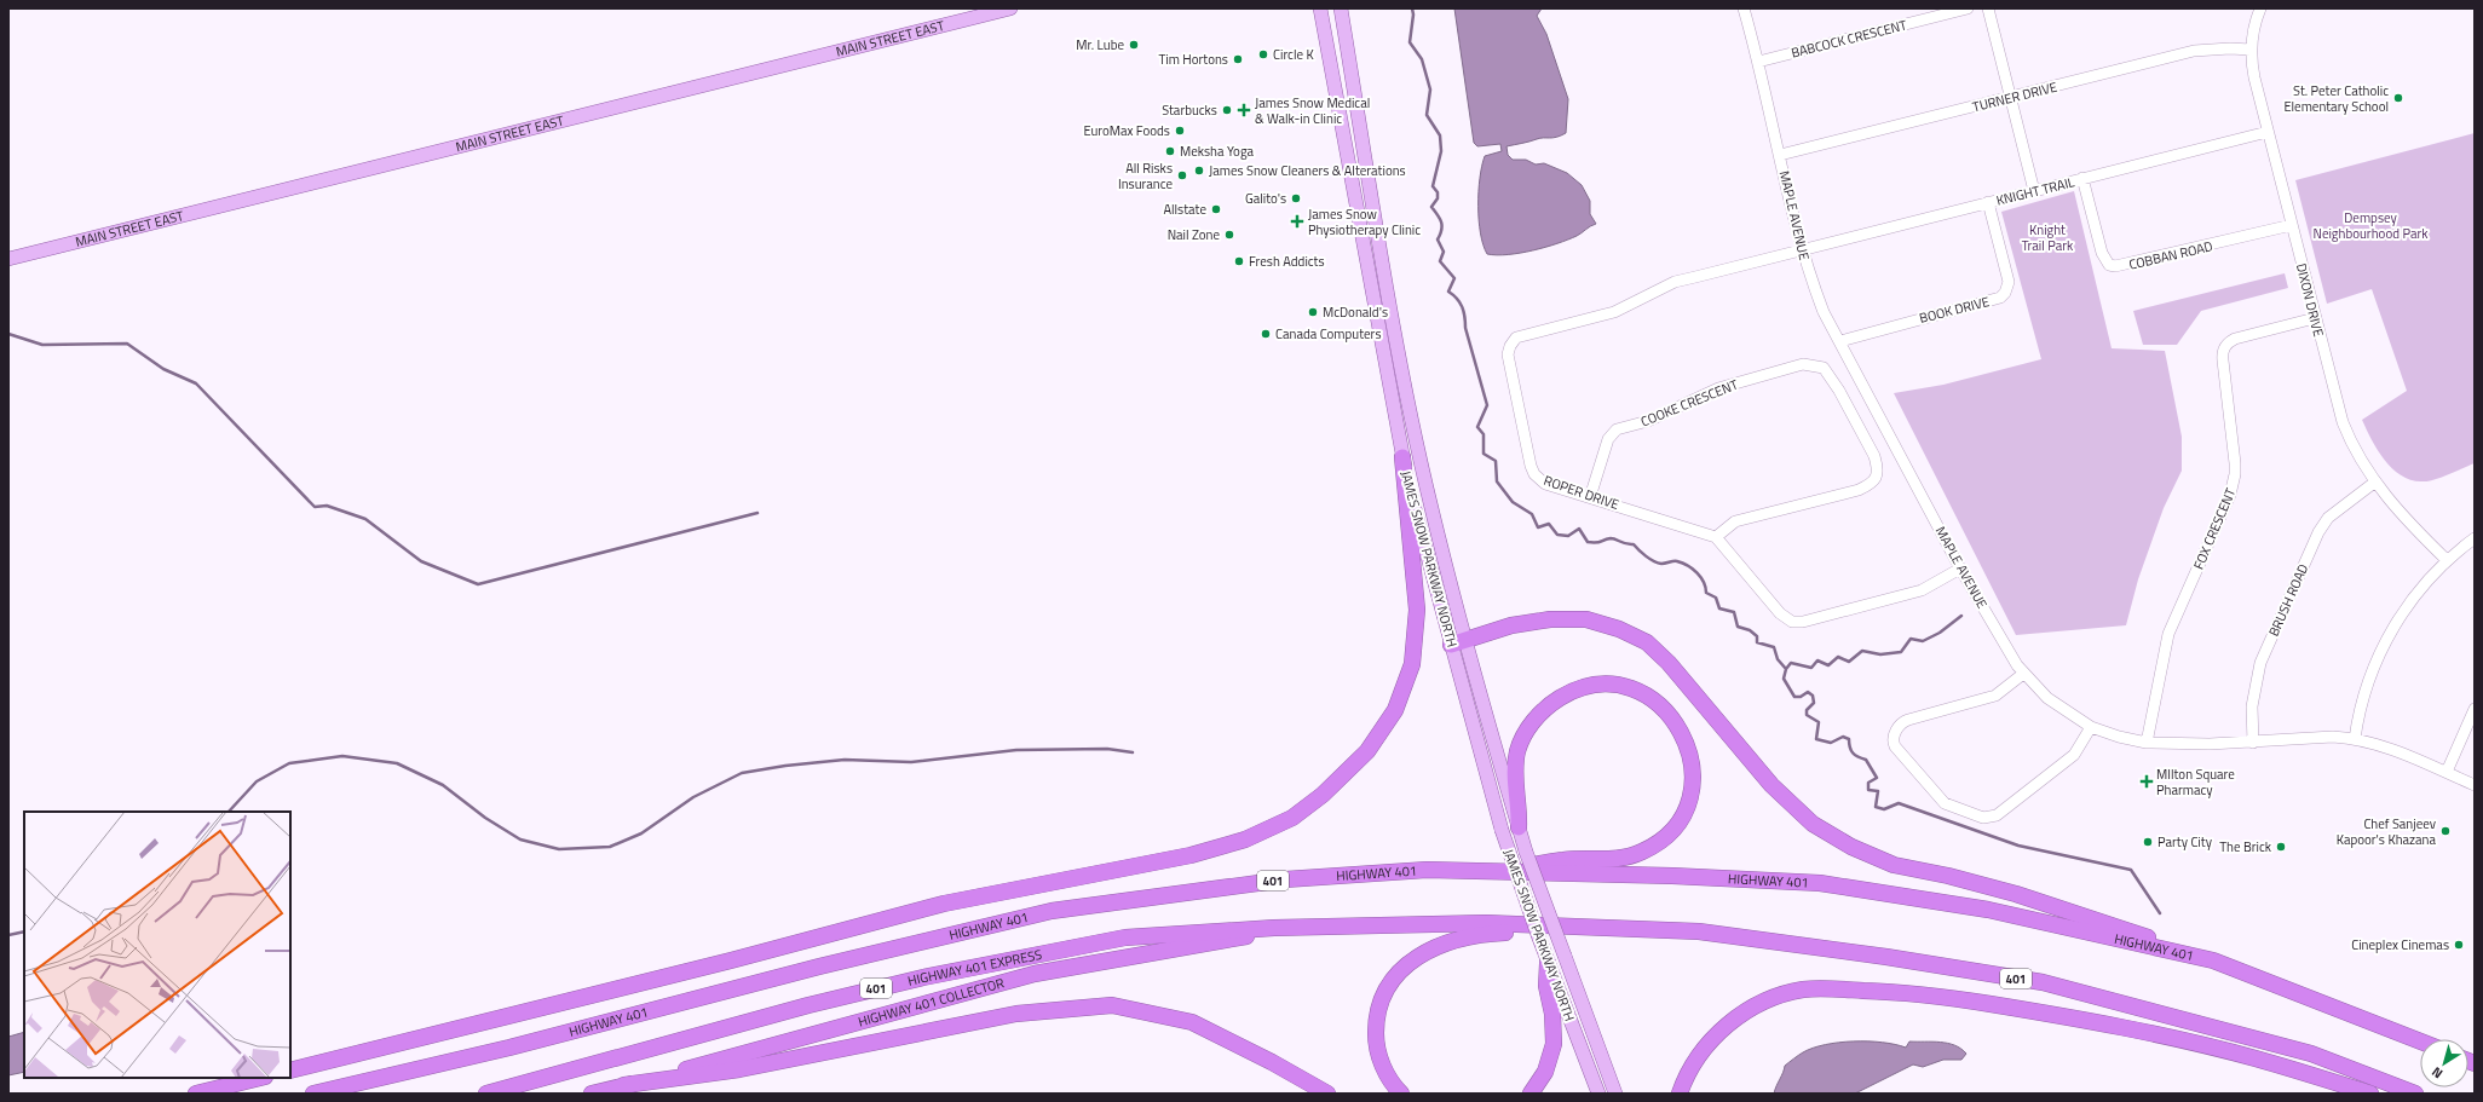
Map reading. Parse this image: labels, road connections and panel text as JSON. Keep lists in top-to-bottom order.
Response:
{
  "streets": {
    "highway": [
      "HIGHWAY 401",
      "401",
      "HIGHWAY 401 EXPRESS",
      "HIGHWAY 401 COLLECTOR"
    ],
    "main road": ["MAIN STREET EAST", "JAMES SNOW PARKWAY NORTH"],
    "street": [
      "BABCOCK CRESCENT",
      "TURNER DRIVE",
      "KNIGHT TRAIL",
      "MAPLE AVENUE",
      "COBBAN ROAD",
      "DIXON DRIVE",
      "BOOK DRIVE",
      "COOKE CRESCENT",
      "ROPER DRIVE",
      "FOX CRESCENT",
      "BRUSH ROAD"
    ]
  },
  "crossings": [
    ["BABCOCK CRESCENT", "MAPLE AVENUE"],
    ["TURNER DRIVE", "MAPLE AVENUE"],
    ["TURNER DRIVE", "DIXON DRIVE"],
    ["KNIGHT TRAIL", "MAPLE AVENUE"],
    ["KNIGHT TRAIL", "COBBAN ROAD"],
    ["KNIGHT TRAIL", "DIXON DRIVE"],
    ["KNIGHT TRAIL", "BOOK DRIVE"],
    ["KNIGHT TRAIL", "ROPER DRIVE"],
    ["MAPLE AVENUE", "BOOK DRIVE"],
    ["MAPLE AVENUE", "ROPER DRIVE"],
    ["MAPLE AVENUE", "FOX CRESCENT"],
    ["MAPLE AVENUE", "BRUSH ROAD"],
    ["COBBAN ROAD", "DIXON DRIVE"],
    ["DIXON DRIVE", "FOX CRESCENT"],
    ["DIXON DRIVE", "BRUSH ROAD"],
    ["COOKE CRESCENT", "ROPER DRIVE"],
    ["401", "HIGHWAY 401 EXPRESS"],
    ["401", "HIGHWAY 401 COLLECTOR"],
    ["HIGHWAY 401 EXPRESS", "HIGHWAY 401 COLLECTOR"]
  ],
  "parks": ["Dempsey Neighbourhood Park", "Knight Trail Park"],
  "places": {
    "other": [
      "Mr. Lube",
      "Circle K",
      "Tim Hortons",
      "St. Peter Catholic Elementary School",
      "Starbucks",
      "EuroMax Foods",
      "Meksha Yoga",
      "James Snow Cleaners & Alterations",
      "All Risks Insurance",
      "Galito's",
      "Allstate",
      "Nail Zone",
      "Fresh Addicts",
      "McDonald's",
      "Canada Computers",
      "Chef Sanjeev Kapoor's Khazana",
      "Party City",
      "The Brick",
      "Cineplex Cinemas"
    ],
    "health": ["James Snow Medical & Walk-in Clinic", "James Snow Physiotherapy Clinic", "MIlton Square Pharmacy"]
  },
  "north": "bottom left"
}
